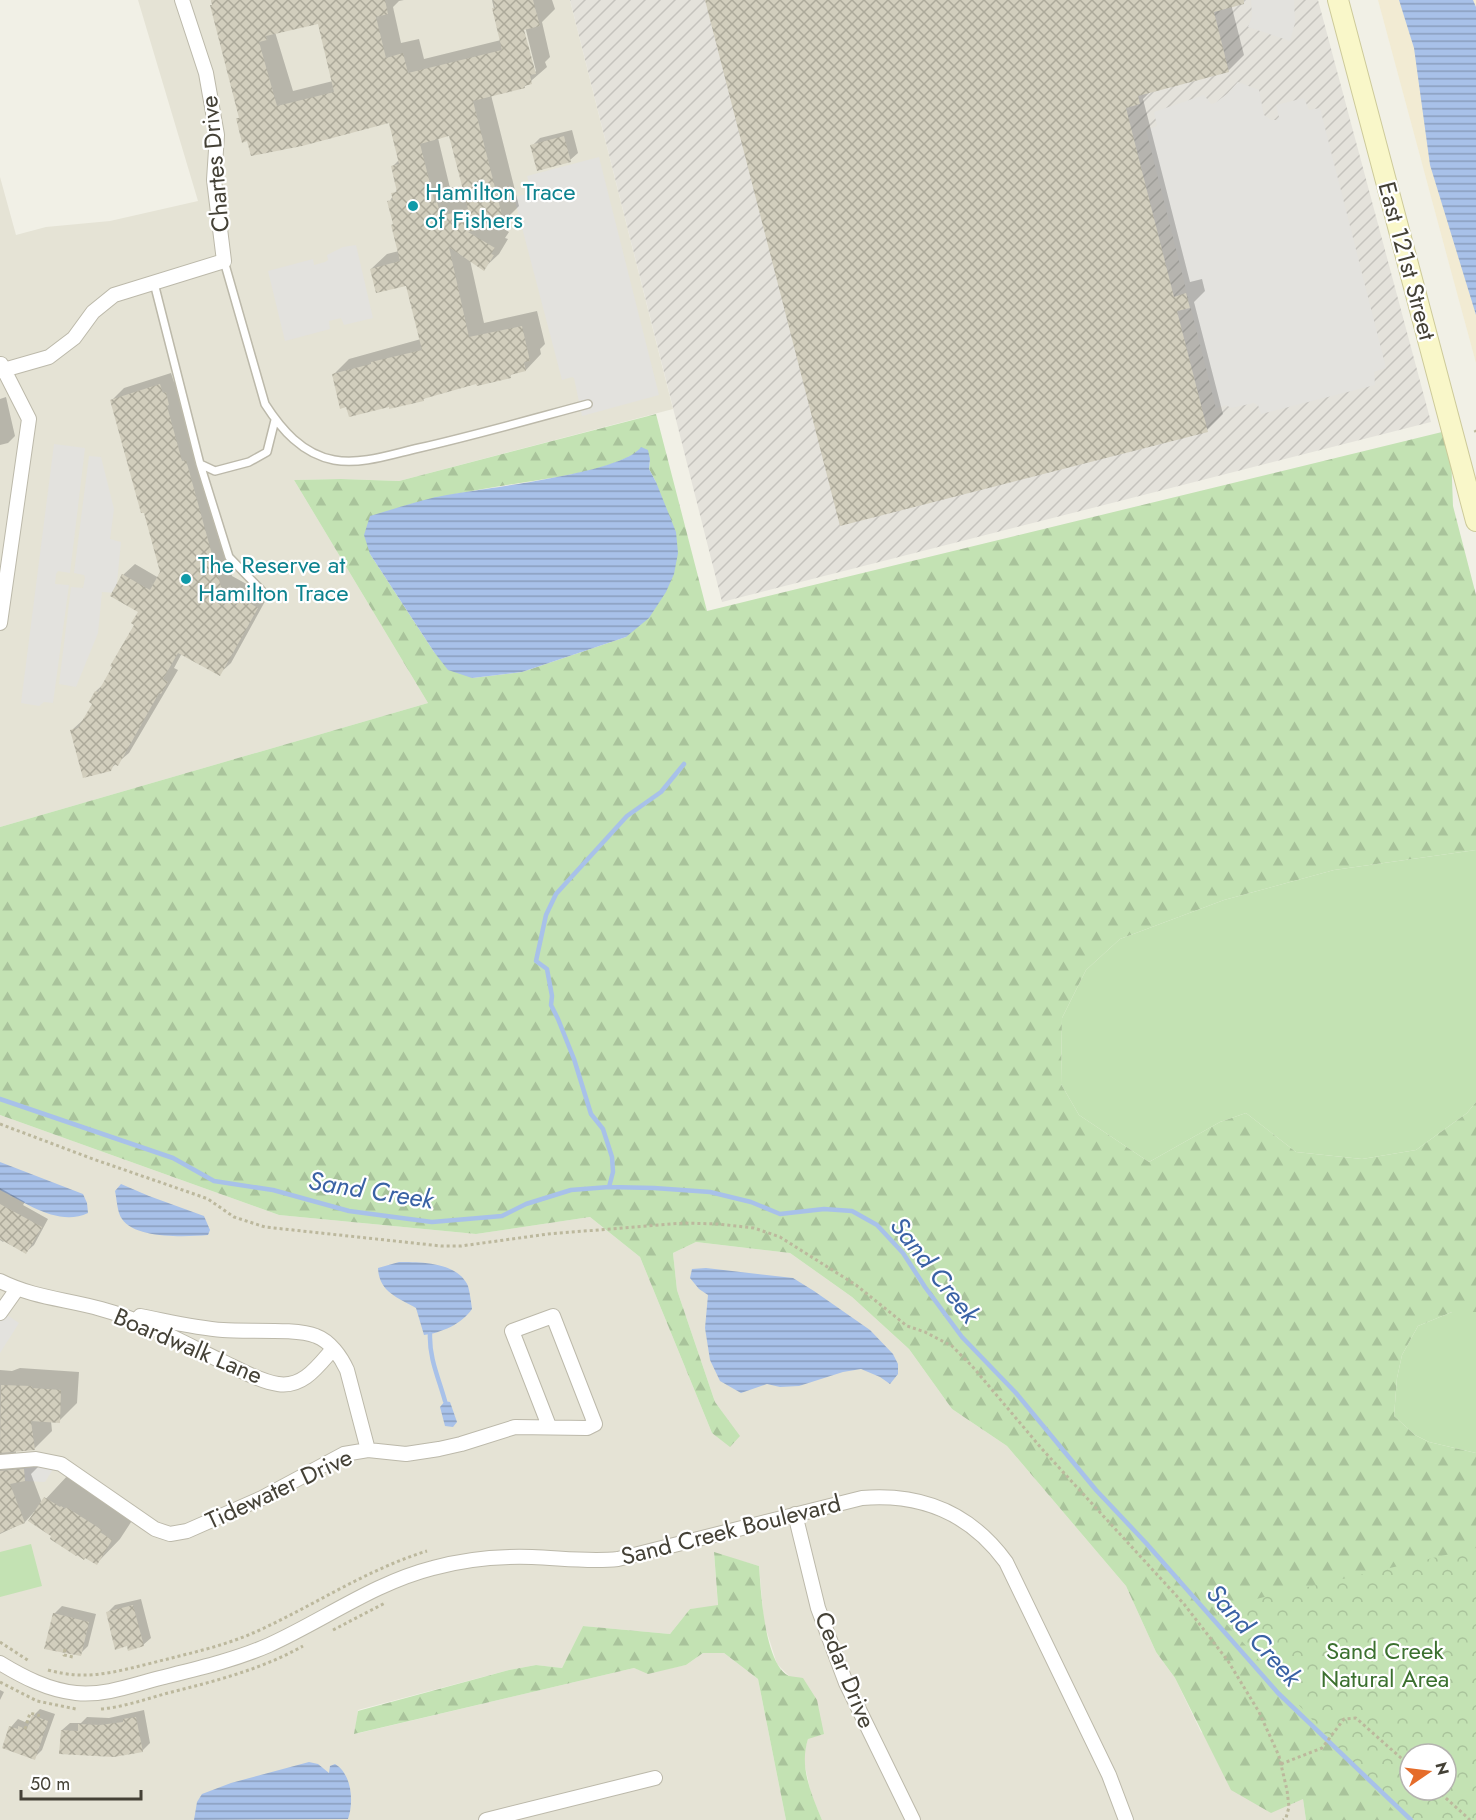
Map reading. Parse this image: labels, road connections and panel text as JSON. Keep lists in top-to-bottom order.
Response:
{
  "streets": {
    "street": [
      "Chartes Drive",
      "East 121st Street",
      "Boardwalk Lane",
      "Tidewater Drive",
      "Sand Creek Boulevard",
      "Cedar Drive"
    ]
  },
  "crossings": [
    ["Boardwalk Lane", "Tidewater Drive"],
    ["Sand Creek Boulevard", "Cedar Drive"]
  ],
  "water": ["Sand Creek"],
  "parks": ["Sand Creek Natural Area"],
  "places": ["Hamilton Trace of Fishers", "The Reserve at Hamilton Trace"],
  "scale_bar": "50 m",
  "north": "right"
}
